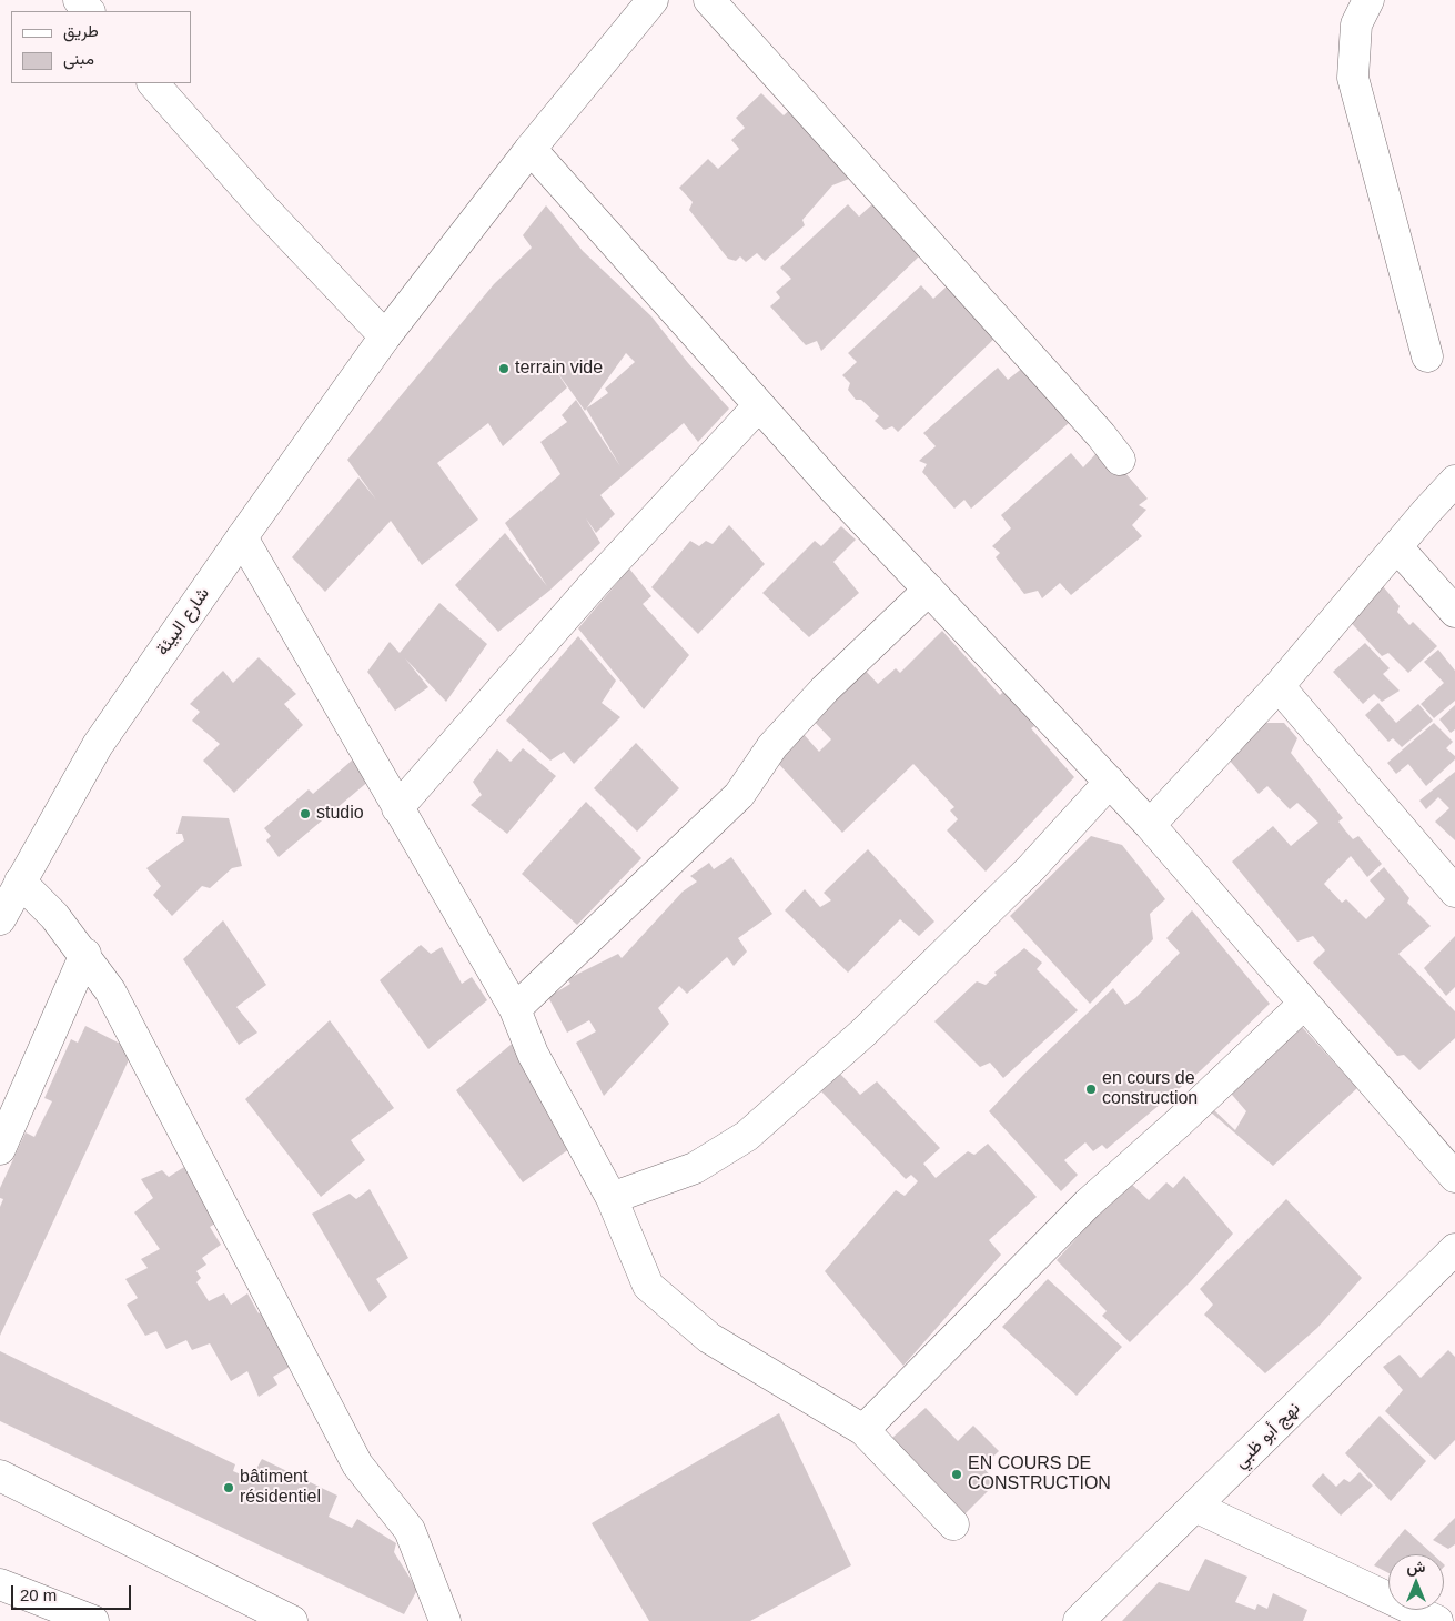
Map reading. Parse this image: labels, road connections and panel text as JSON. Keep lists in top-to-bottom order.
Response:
{
  "streets": {
    "street": ["شارع البيئة", "نهج أبو ظبي"]
  },
  "places": [
    "terrain vide",
    "studio",
    "en cours de construction",
    "EN COURS DE CONSTRUCTION",
    "bâtiment résidentiel"
  ],
  "legend": ["طريق", "مبنى"],
  "scale_bar": "20 m",
  "north": "top"
}
